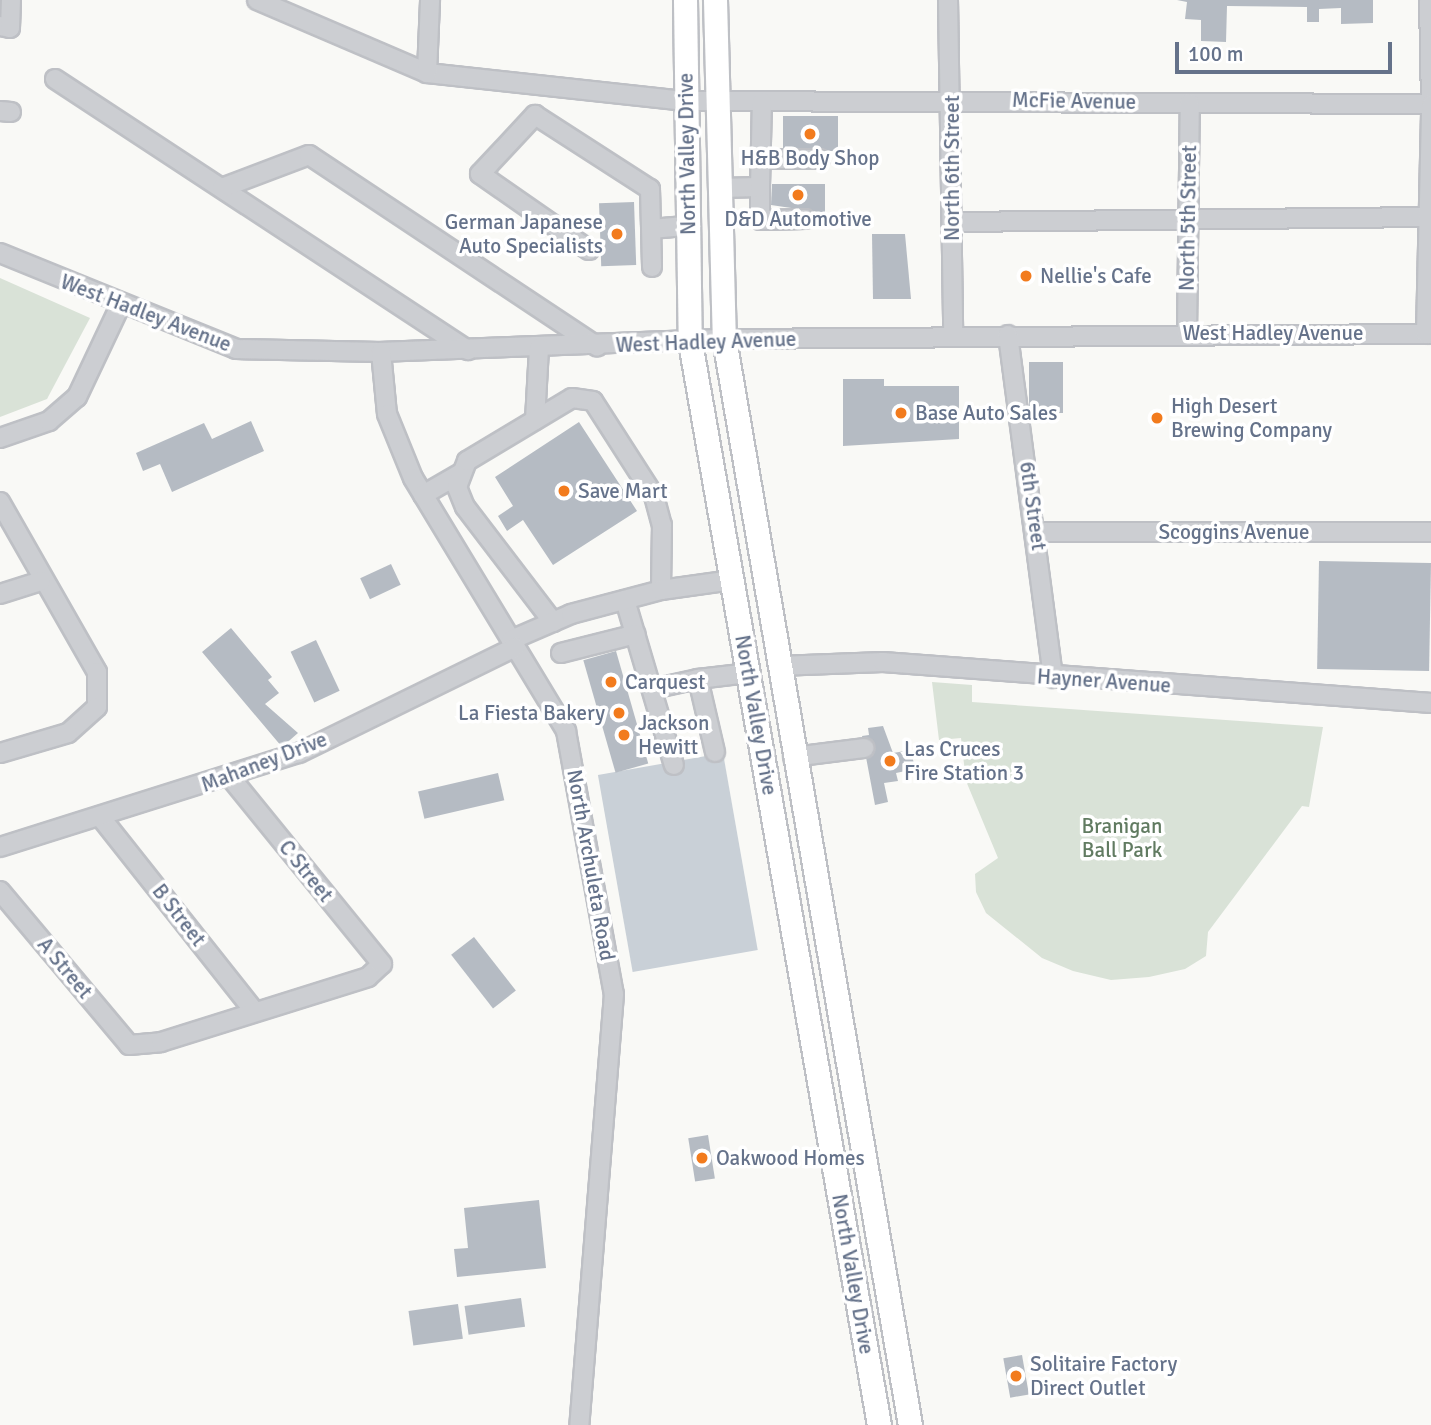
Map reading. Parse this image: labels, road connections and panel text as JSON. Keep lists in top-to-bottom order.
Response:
{
  "streets": {
    "main road": ["North Valley Drive"],
    "street": [
      "McFie Avenue",
      "North 6th Street",
      "North 5th Street",
      "West Hadley Avenue",
      "6th Street",
      "Scoggins Avenue",
      "Hayner Avenue",
      "Mahaney Drive",
      "North Archuleta Road",
      "C Street",
      "B Street",
      "A Street"
    ]
  },
  "crossings": [
    ["McFie Avenue", "North Valley Drive"],
    ["McFie Avenue", "North 6th Street"],
    ["McFie Avenue", "North 5th Street"],
    ["North Valley Drive", "West Hadley Avenue"],
    ["North Valley Drive", "Hayner Avenue"],
    ["North 6th Street", "West Hadley Avenue"],
    ["North 5th Street", "West Hadley Avenue"],
    ["West Hadley Avenue", "6th Street"],
    ["West Hadley Avenue", "North Archuleta Road"],
    ["6th Street", "Scoggins Avenue"],
    ["6th Street", "Hayner Avenue"],
    ["Mahaney Drive", "North Archuleta Road"],
    ["Mahaney Drive", "C Street"],
    ["Mahaney Drive", "B Street"],
    ["C Street", "B Street"],
    ["C Street", "A Street"],
    ["B Street", "A Street"]
  ],
  "parks": ["Branigan Ball Park"],
  "places": [
    "H&B Body Shop",
    "D&D Automotive",
    "German Japanese Auto Specialists",
    "Nellie's Cafe",
    "Base Auto Sales",
    "High Desert Brewing Company",
    "Save Mart",
    "Carquest",
    "La Fiesta Bakery",
    "Jackson Hewitt",
    "Las Cruces Fire Station 3",
    "Oakwood Homes",
    "Solitaire Factory Direct Outlet"
  ],
  "scale_bar": "100 m"
}
